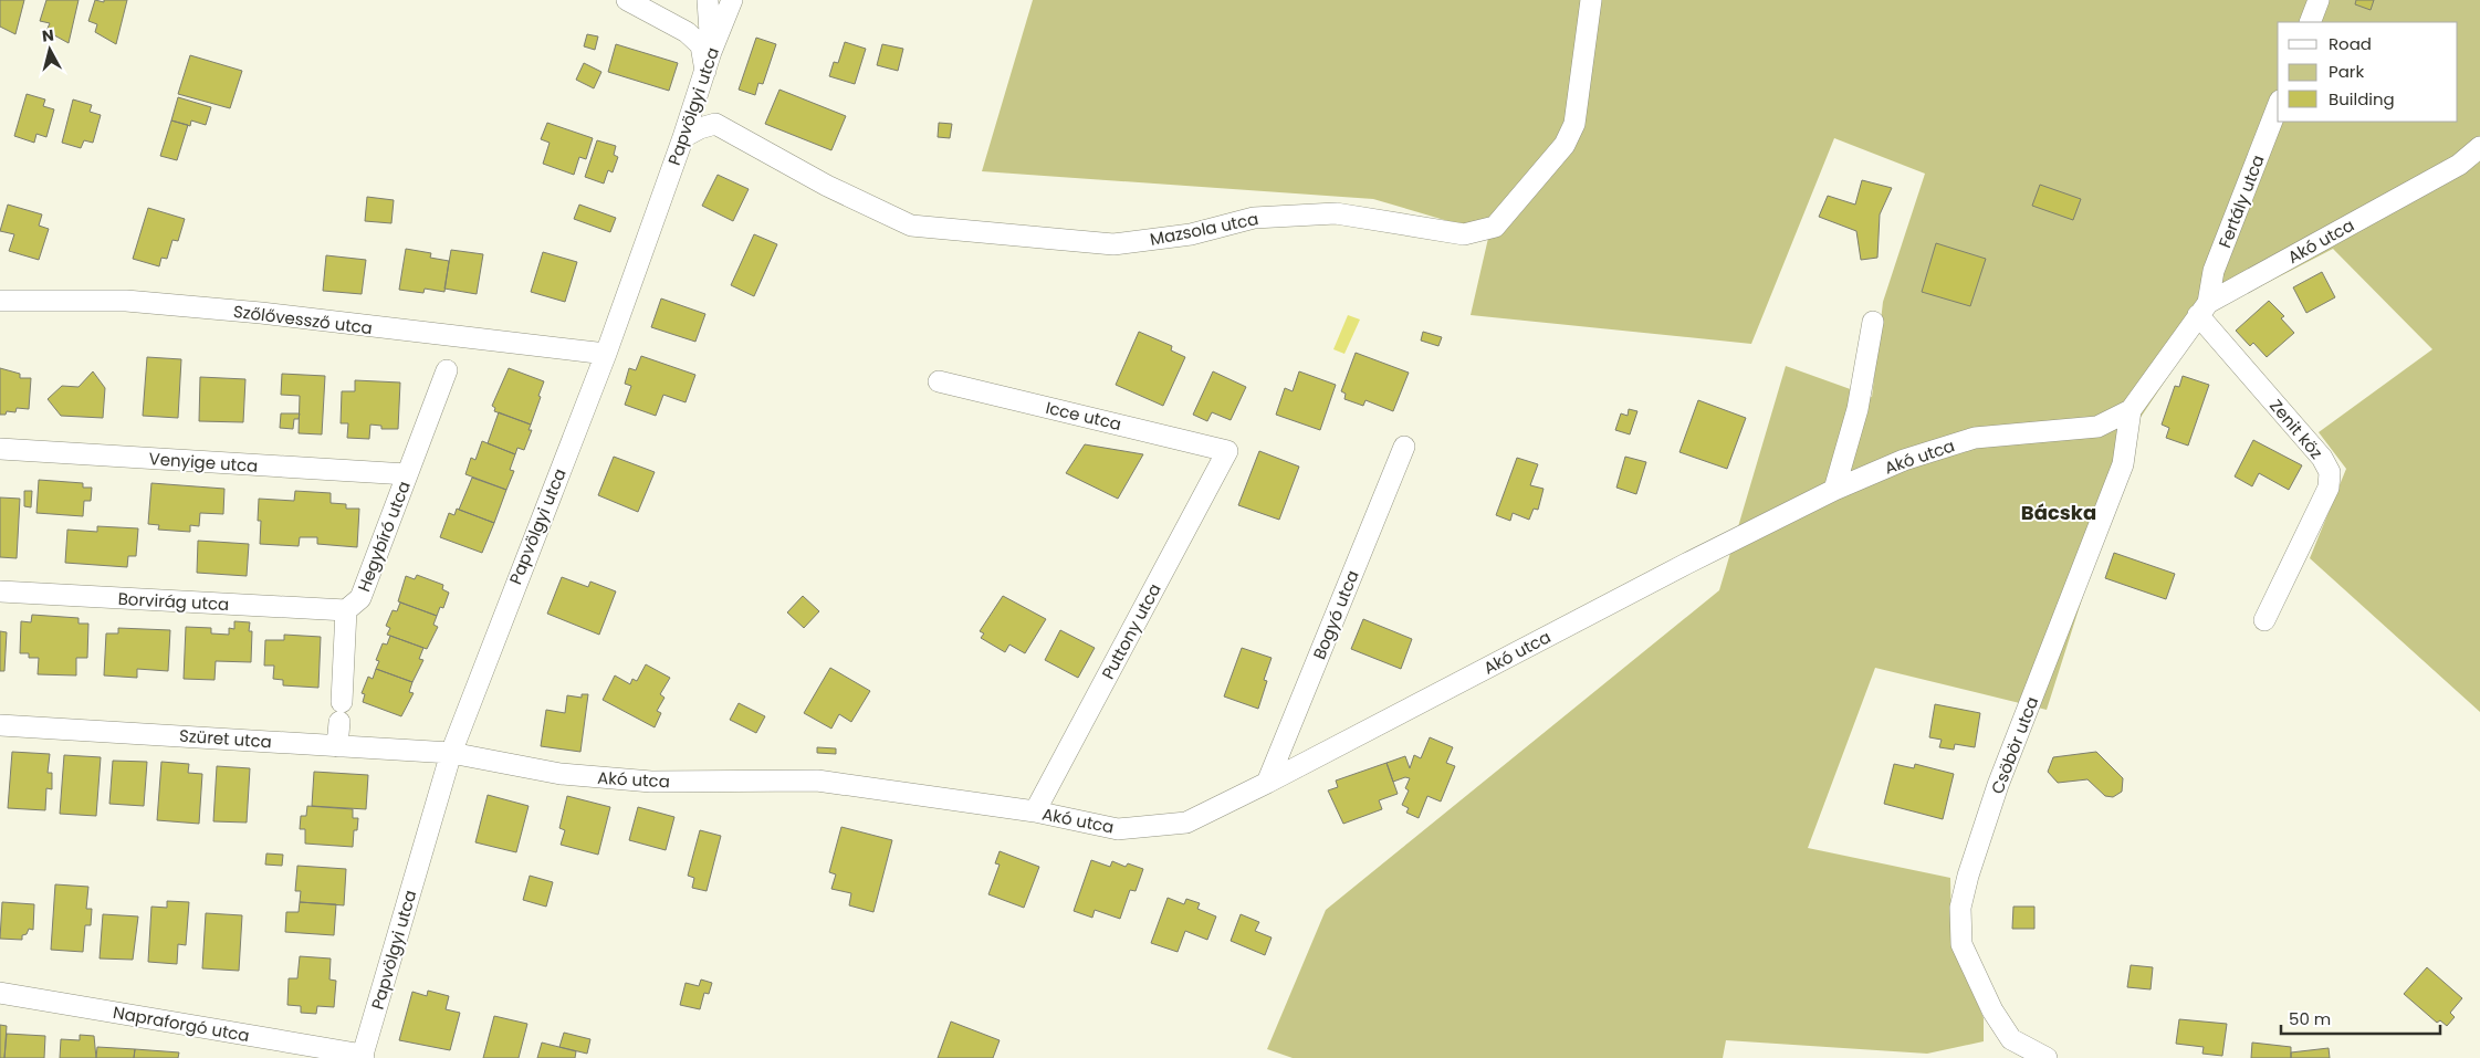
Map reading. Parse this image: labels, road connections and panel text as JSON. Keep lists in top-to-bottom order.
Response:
{
  "streets": {
    "street": [
      "Papvölgyi utca",
      "Fertály utca",
      "Mazsola utca",
      "Akó utca",
      "Szőlővessző utca",
      "Icce utca",
      "Zenit köz",
      "Venyige utca",
      "Hegybíró utca",
      "Borvirág utca",
      "Bogyó utca",
      "Puttony utca",
      "Szüret utca",
      "Csöbör utca",
      "Napraforgó utca"
    ]
  },
  "crossings": [
    ["Papvölgyi utca", "Mazsola utca"],
    ["Papvölgyi utca", "Akó utca"],
    ["Papvölgyi utca", "Szőlővessző utca"],
    ["Papvölgyi utca", "Szüret utca"],
    ["Papvölgyi utca", "Napraforgó utca"],
    ["Fertály utca", "Akó utca"],
    ["Fertály utca", "Zenit köz"],
    ["Akó utca", "Zenit köz"],
    ["Akó utca", "Bogyó utca"],
    ["Akó utca", "Puttony utca"],
    ["Akó utca", "Szüret utca"],
    ["Akó utca", "Csöbör utca"],
    ["Icce utca", "Puttony utca"],
    ["Venyige utca", "Hegybíró utca"],
    ["Hegybíró utca", "Borvirág utca"],
    ["Hegybíró utca", "Szüret utca"]
  ],
  "districts": ["Bácska"],
  "legend": ["Road", "Park", "Building"],
  "scale_bar": "50 m",
  "north": "top"
}
